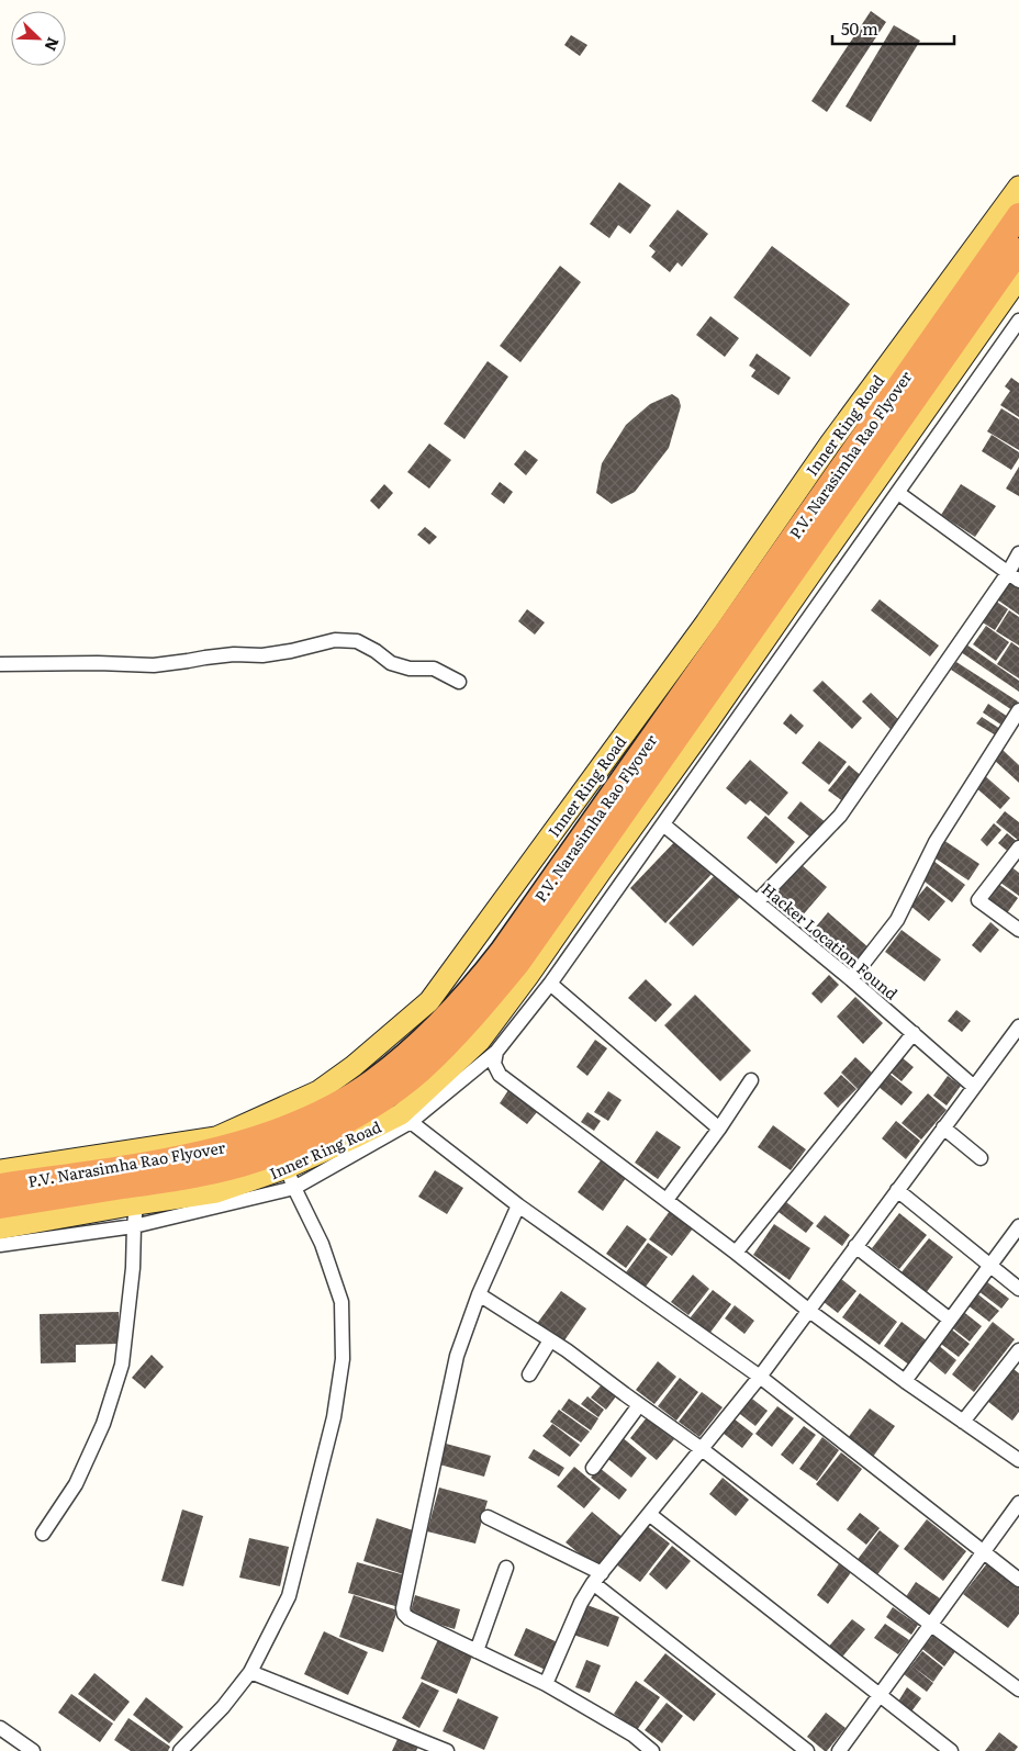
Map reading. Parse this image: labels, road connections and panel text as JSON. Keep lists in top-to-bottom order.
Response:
{
  "streets": {
    "highway": ["P.V. Narasimha Rao Flyover"],
    "main road": ["Inner Ring Road"],
    "street": ["Hacker Location Found"]
  },
  "scale_bar": "50 m",
  "north": "bottom right"
}
